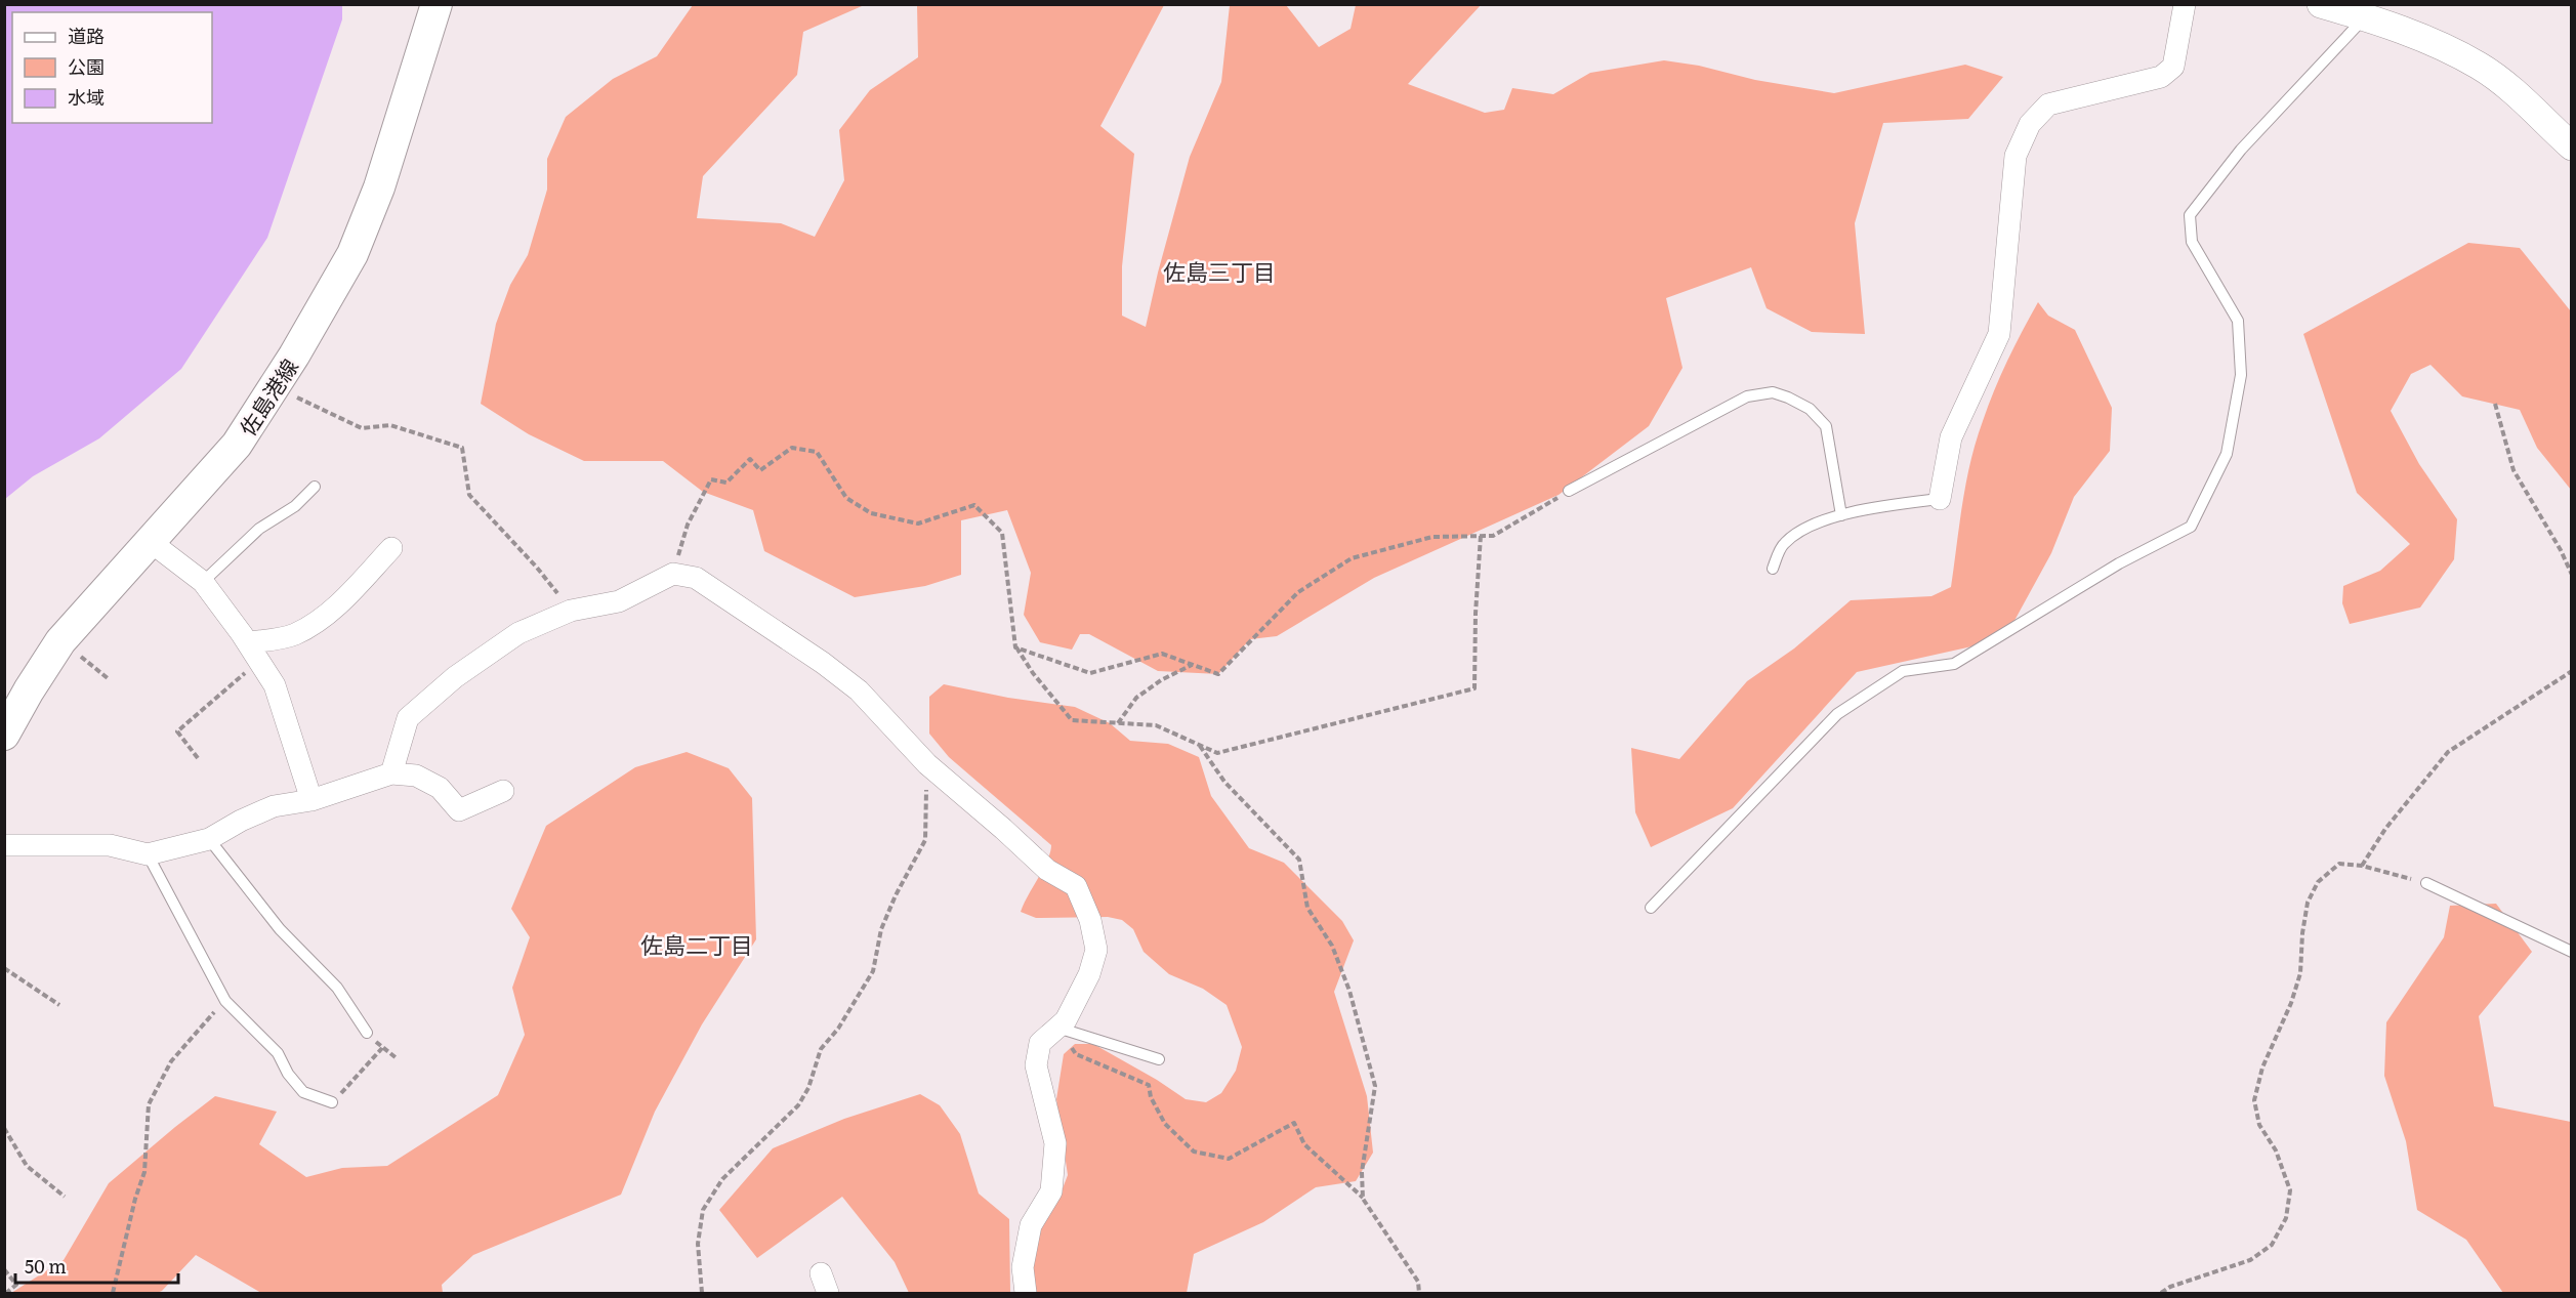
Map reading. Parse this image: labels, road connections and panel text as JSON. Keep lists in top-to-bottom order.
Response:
{
  "streets": {
    "main road": ["佐島港線"]
  },
  "districts": ["佐島三丁目", "佐島二丁目"],
  "legend": ["道路", "公園", "水域"],
  "scale_bar": "50 m"
}
